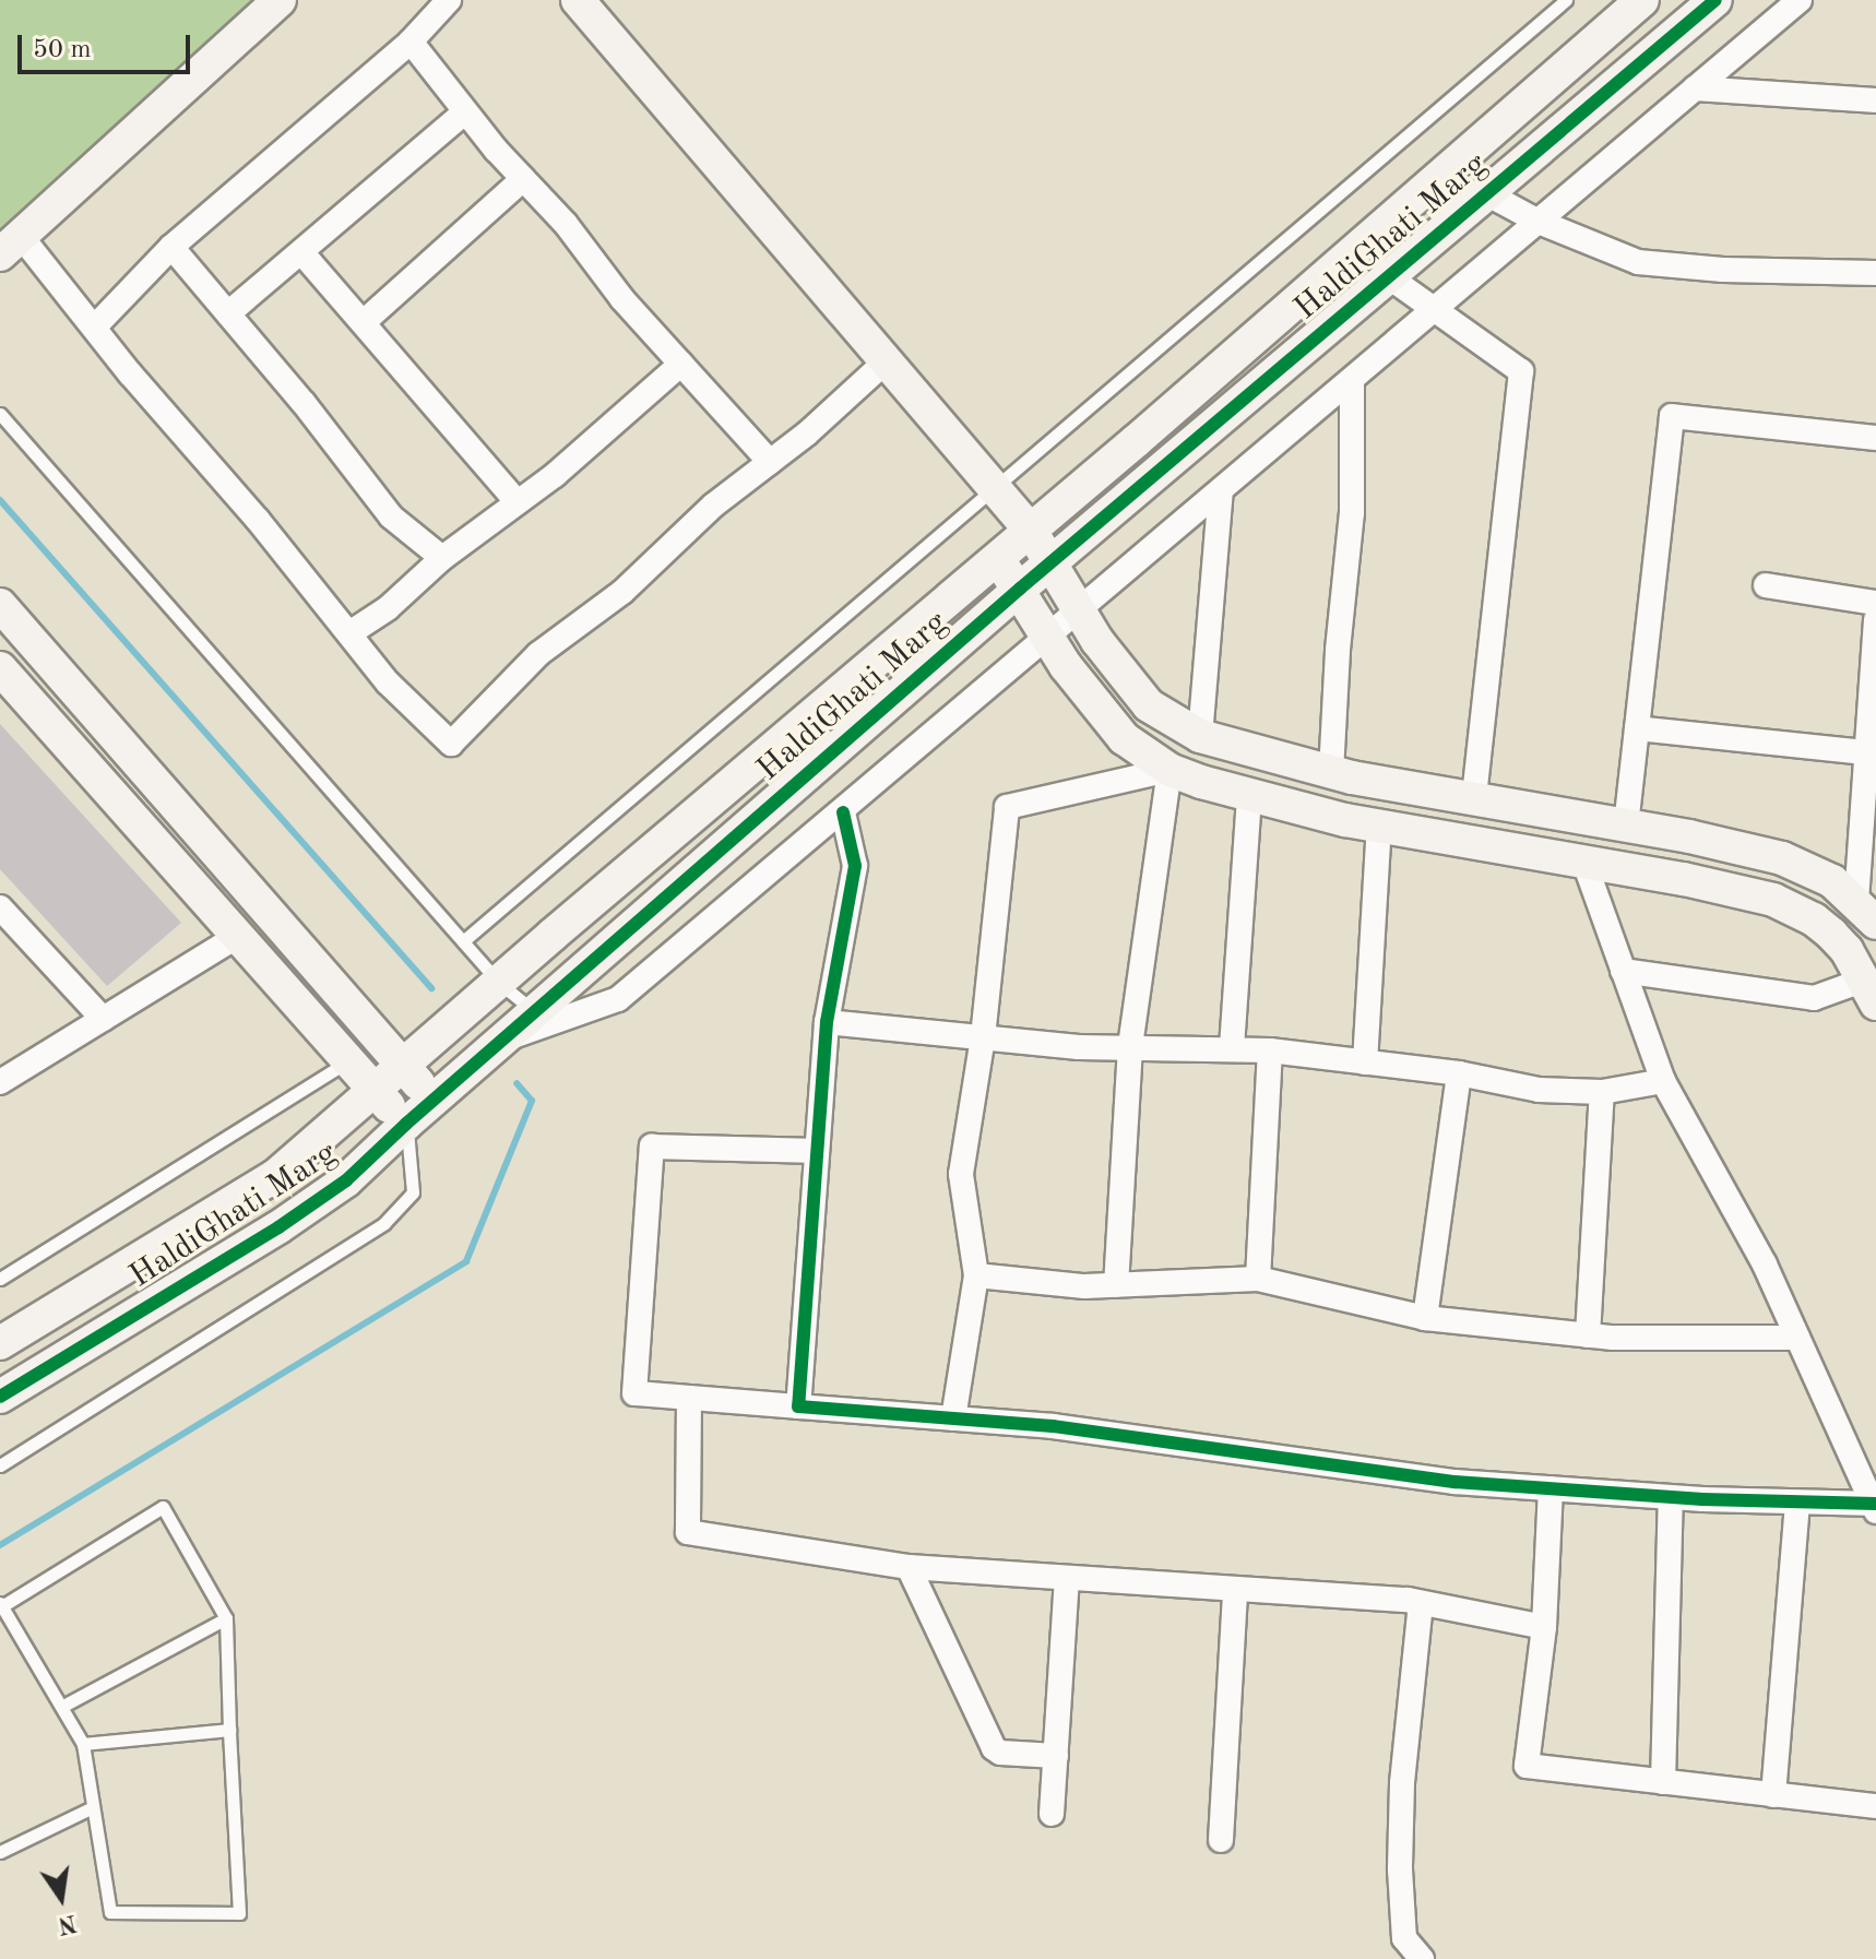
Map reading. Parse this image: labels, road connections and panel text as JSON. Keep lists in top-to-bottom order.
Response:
{
  "streets": {
    "street": ["HaldiGhati Marg"]
  },
  "scale_bar": "50 m",
  "north": "bottom"
}
